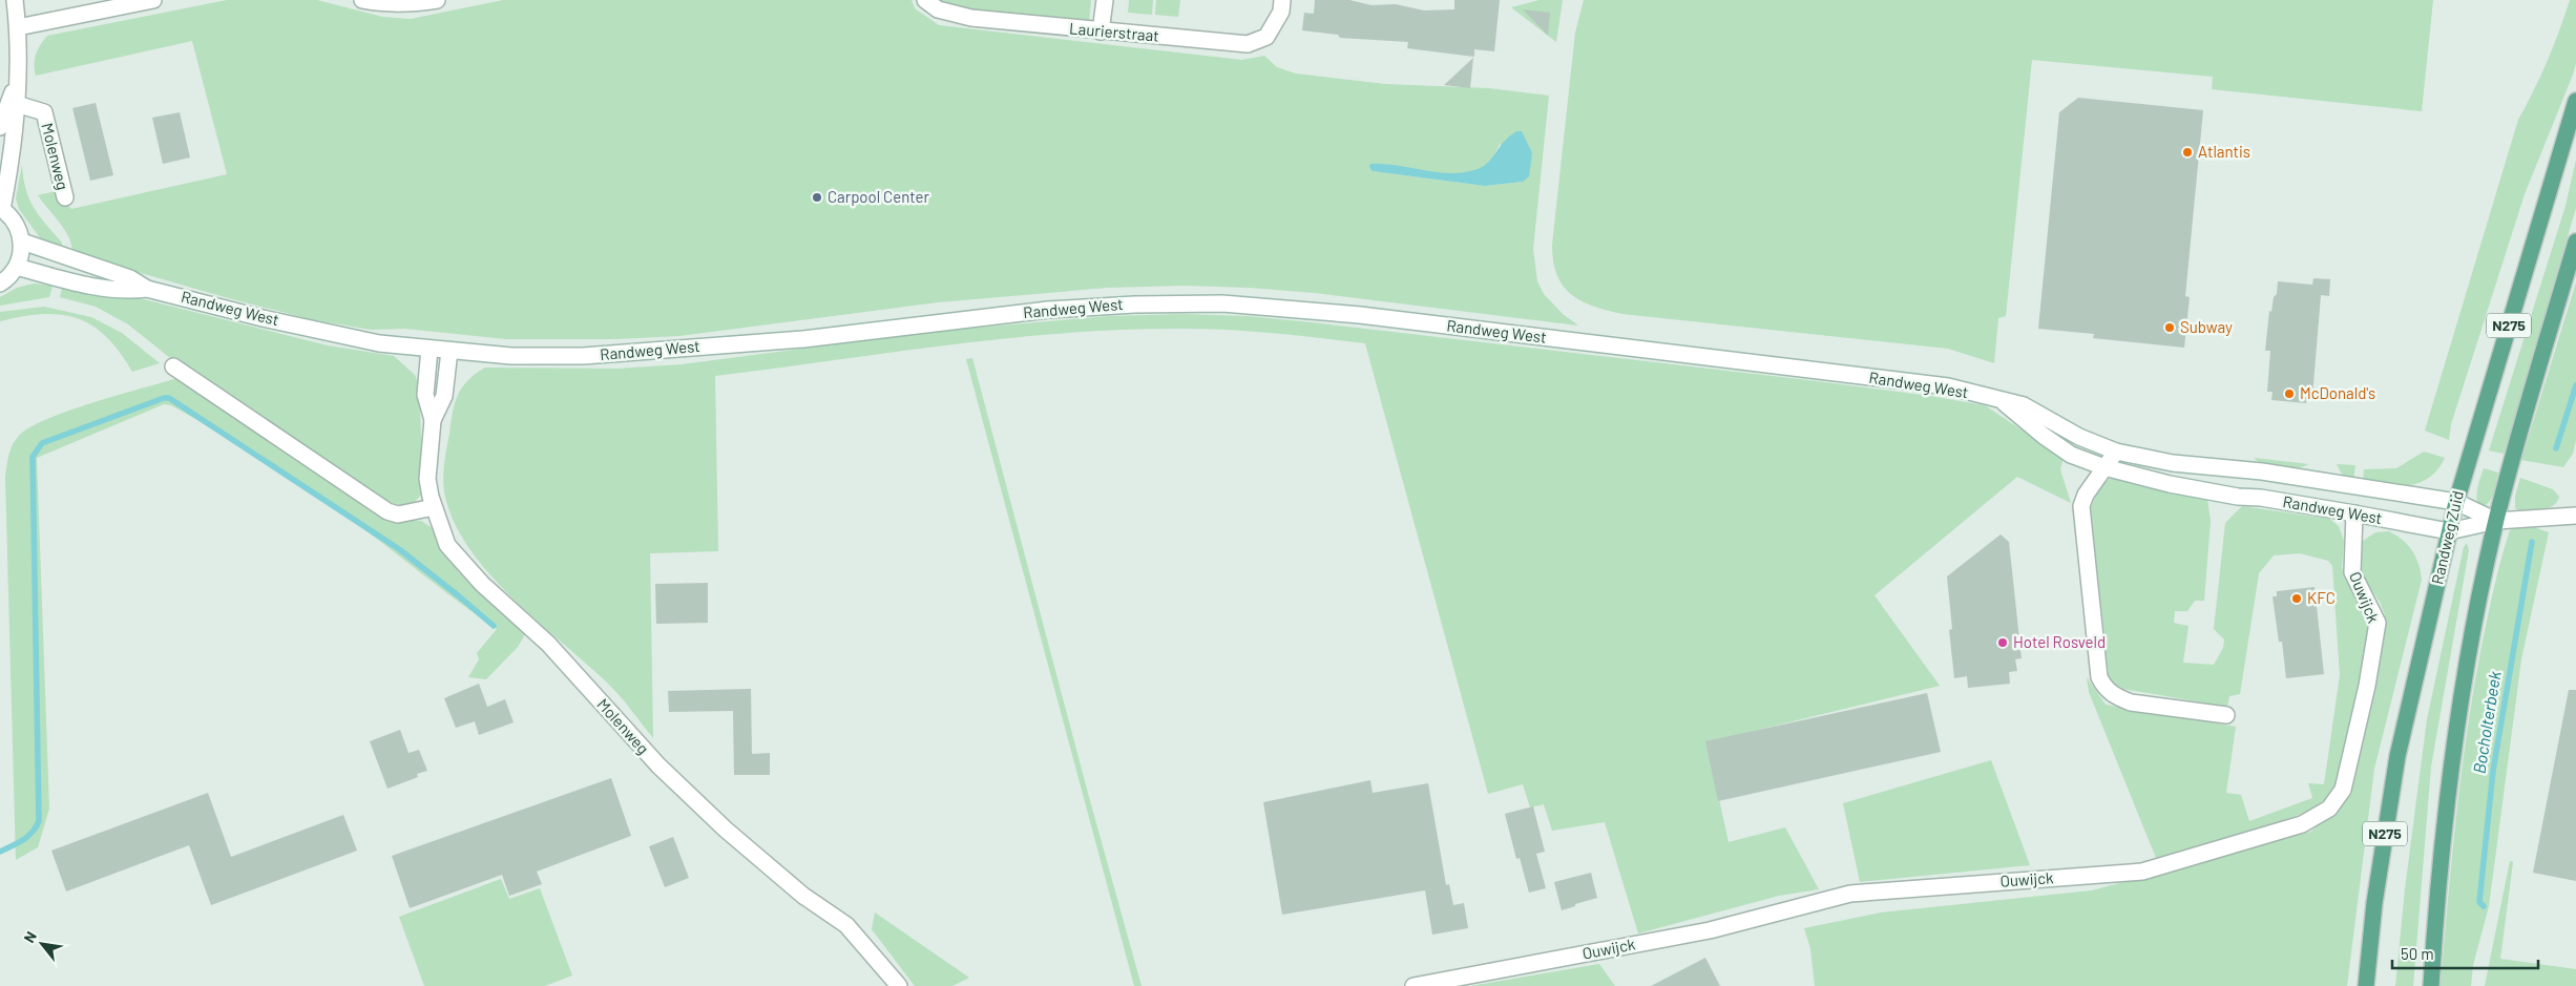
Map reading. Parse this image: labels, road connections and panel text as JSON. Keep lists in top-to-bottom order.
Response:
{
  "streets": {
    "main road": ["N275", "Randweg Zuid"],
    "street": [
      "Laurierstraat",
      "Molenweg",
      "Randweg West",
      "Ouwijck"
    ]
  },
  "crossings": [
    ["Molenweg", "Randweg West"],
    ["Randweg West", "N275"],
    ["Randweg West", "Randweg Zuid"],
    ["Randweg West", "Ouwijck"]
  ],
  "water": ["Bocholterbeek"],
  "places": [
    "Atlantis",
    "Carpool Center",
    "Subway",
    "McDonald's",
    "KFC",
    "Hotel Rosveld"
  ],
  "scale_bar": "50 m",
  "north": "top left"
}
